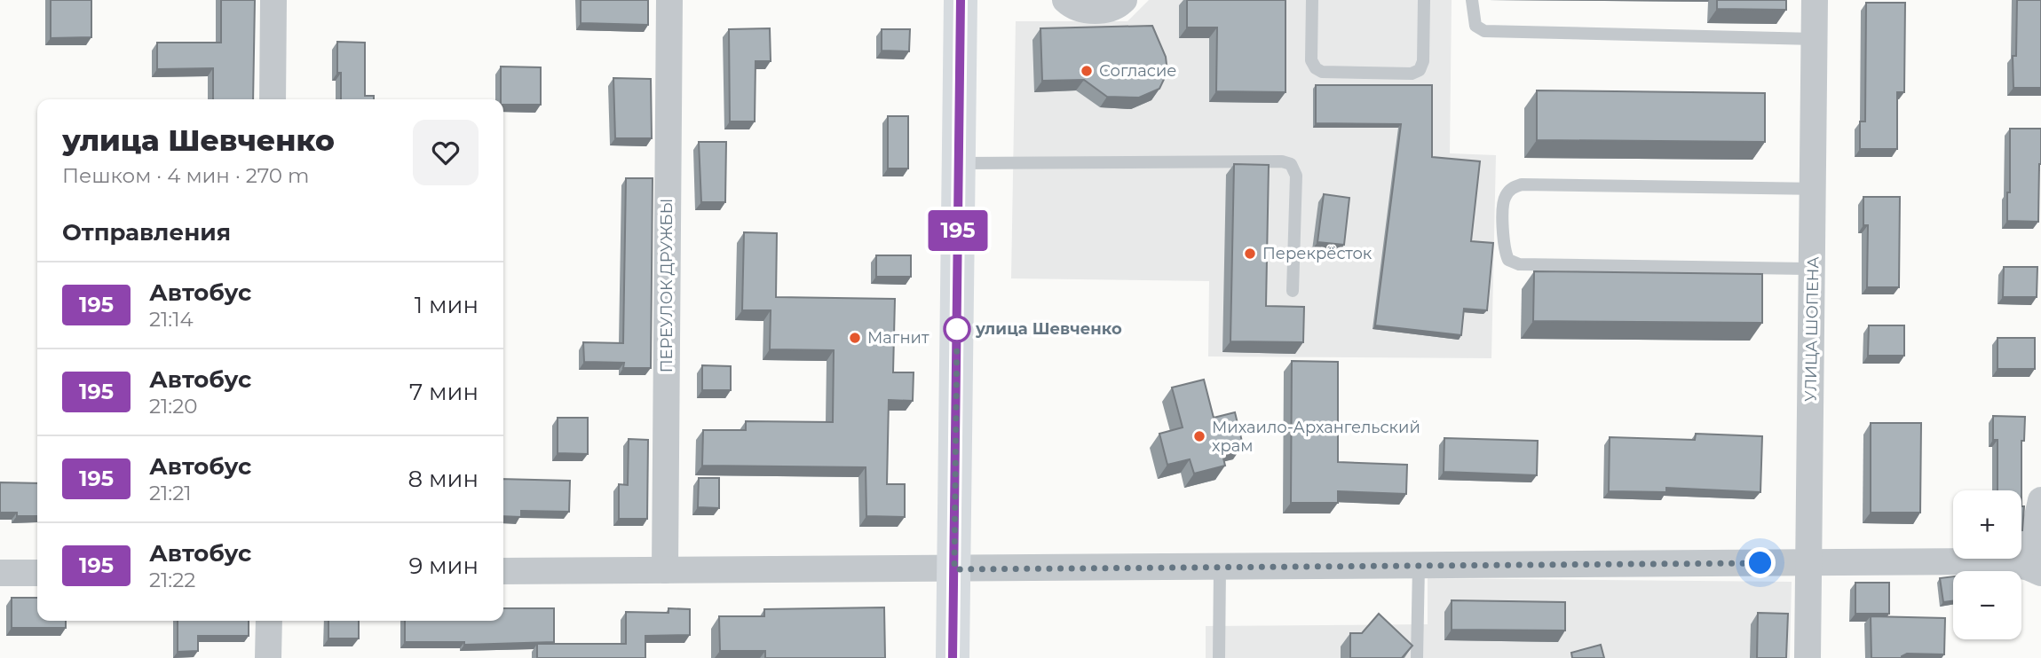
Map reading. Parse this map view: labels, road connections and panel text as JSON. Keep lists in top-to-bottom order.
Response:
{
  "streets": {
    "street": ["ПЕРЕУЛОК ДРУЖБЫ", "УЛИЦА ШОПЕНА"]
  },
  "places": [
    "Согласие",
    "Перекрёсток",
    "улица Шевченко",
    "Магнит",
    "Михаило-Архангельский храм"
  ],
  "lines": ["bus line 195"],
  "page": {
    "on_map": "195",
    "heading": [
      ["улица Шевченко", "Пешком · 4 мин · 270 m"],
      "Отправления"
    ],
    "list": [
      {
        "mark": "195",
        "name": "Автобус",
        "note": "21:14",
        "value": "1 мин"
      },
      {
        "mark": "195",
        "name": "Автобус",
        "note": "21:20",
        "value": "7 мин"
      },
      {
        "mark": "195",
        "name": "Автобус",
        "note": "21:21",
        "value": "8 мин"
      },
      {
        "mark": "195",
        "name": "Автобус",
        "note": "21:22",
        "value": "9 мин"
      }
    ],
    "map_buttons": ["+", "−"]
  }
}
